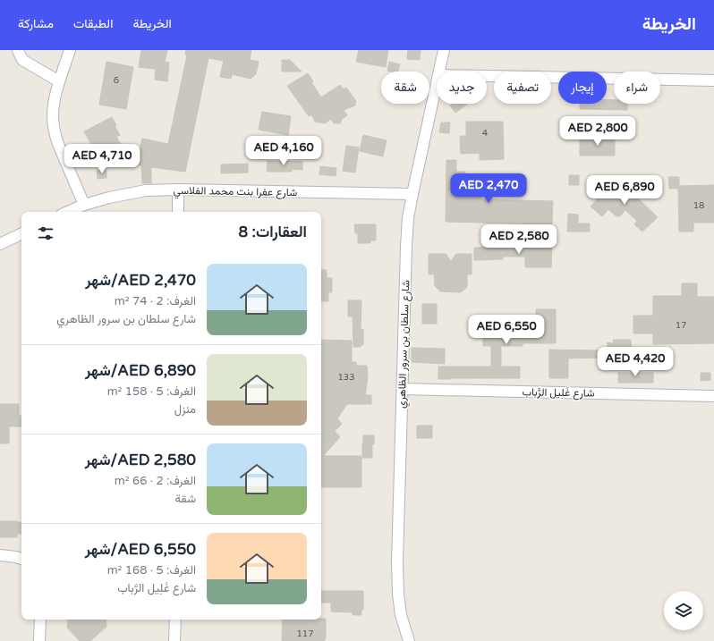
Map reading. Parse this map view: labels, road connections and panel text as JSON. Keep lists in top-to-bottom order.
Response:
{
  "streets": {
    "street": ["شارع عفرا بنت محمد الفلاسي", "شارع سلطان بن سرور الظاهري", "شارع غَلِيل الرَّباب"]
  },
  "crossings": [
    ["شارع عفرا بنت محمد الفلاسي", "شارع سلطان بن سرور الظاهري"],
    ["شارع سلطان بن سرور الظاهري", "شارع غَلِيل الرَّباب"]
  ],
  "house_numbers": [
    "6",
    "4",
    "18",
    "17",
    "133",
    "117"
  ],
  "page": {
    "header": "الخريطة",
    "nav": ["الخريطة", "الطبقات", "مشاركة"],
    "chip": [
      "شراء",
      "إيجار",
      "تصفية",
      "جديد",
      "شقة"
    ],
    "price": [
      "AED 2,800",
      "AED 4,160",
      "AED 4,710",
      "AED 2,470",
      "AED 6,890",
      "AED 2,580",
      "AED 6,550",
      "AED 4,420"
    ],
    "heading": "العقارات: 8",
    "list": [
      {
        "name": "AED 2,470/شهر",
        "note": "الغرف: 2 · 74 m² · شارع سلطان بن سرور الظاهري"
      },
      {
        "name": "AED 6,890/شهر",
        "note": "الغرف: 5 · 158 m² · منزل"
      },
      {
        "name": "AED 2,580/شهر",
        "note": "الغرف: 2 · 66 m² · شقة"
      },
      {
        "name": "AED 6,550/شهر",
        "note": "الغرف: 5 · 168 m² · شارع غَلِيل الرَّباب"
      }
    ]
  }
}
